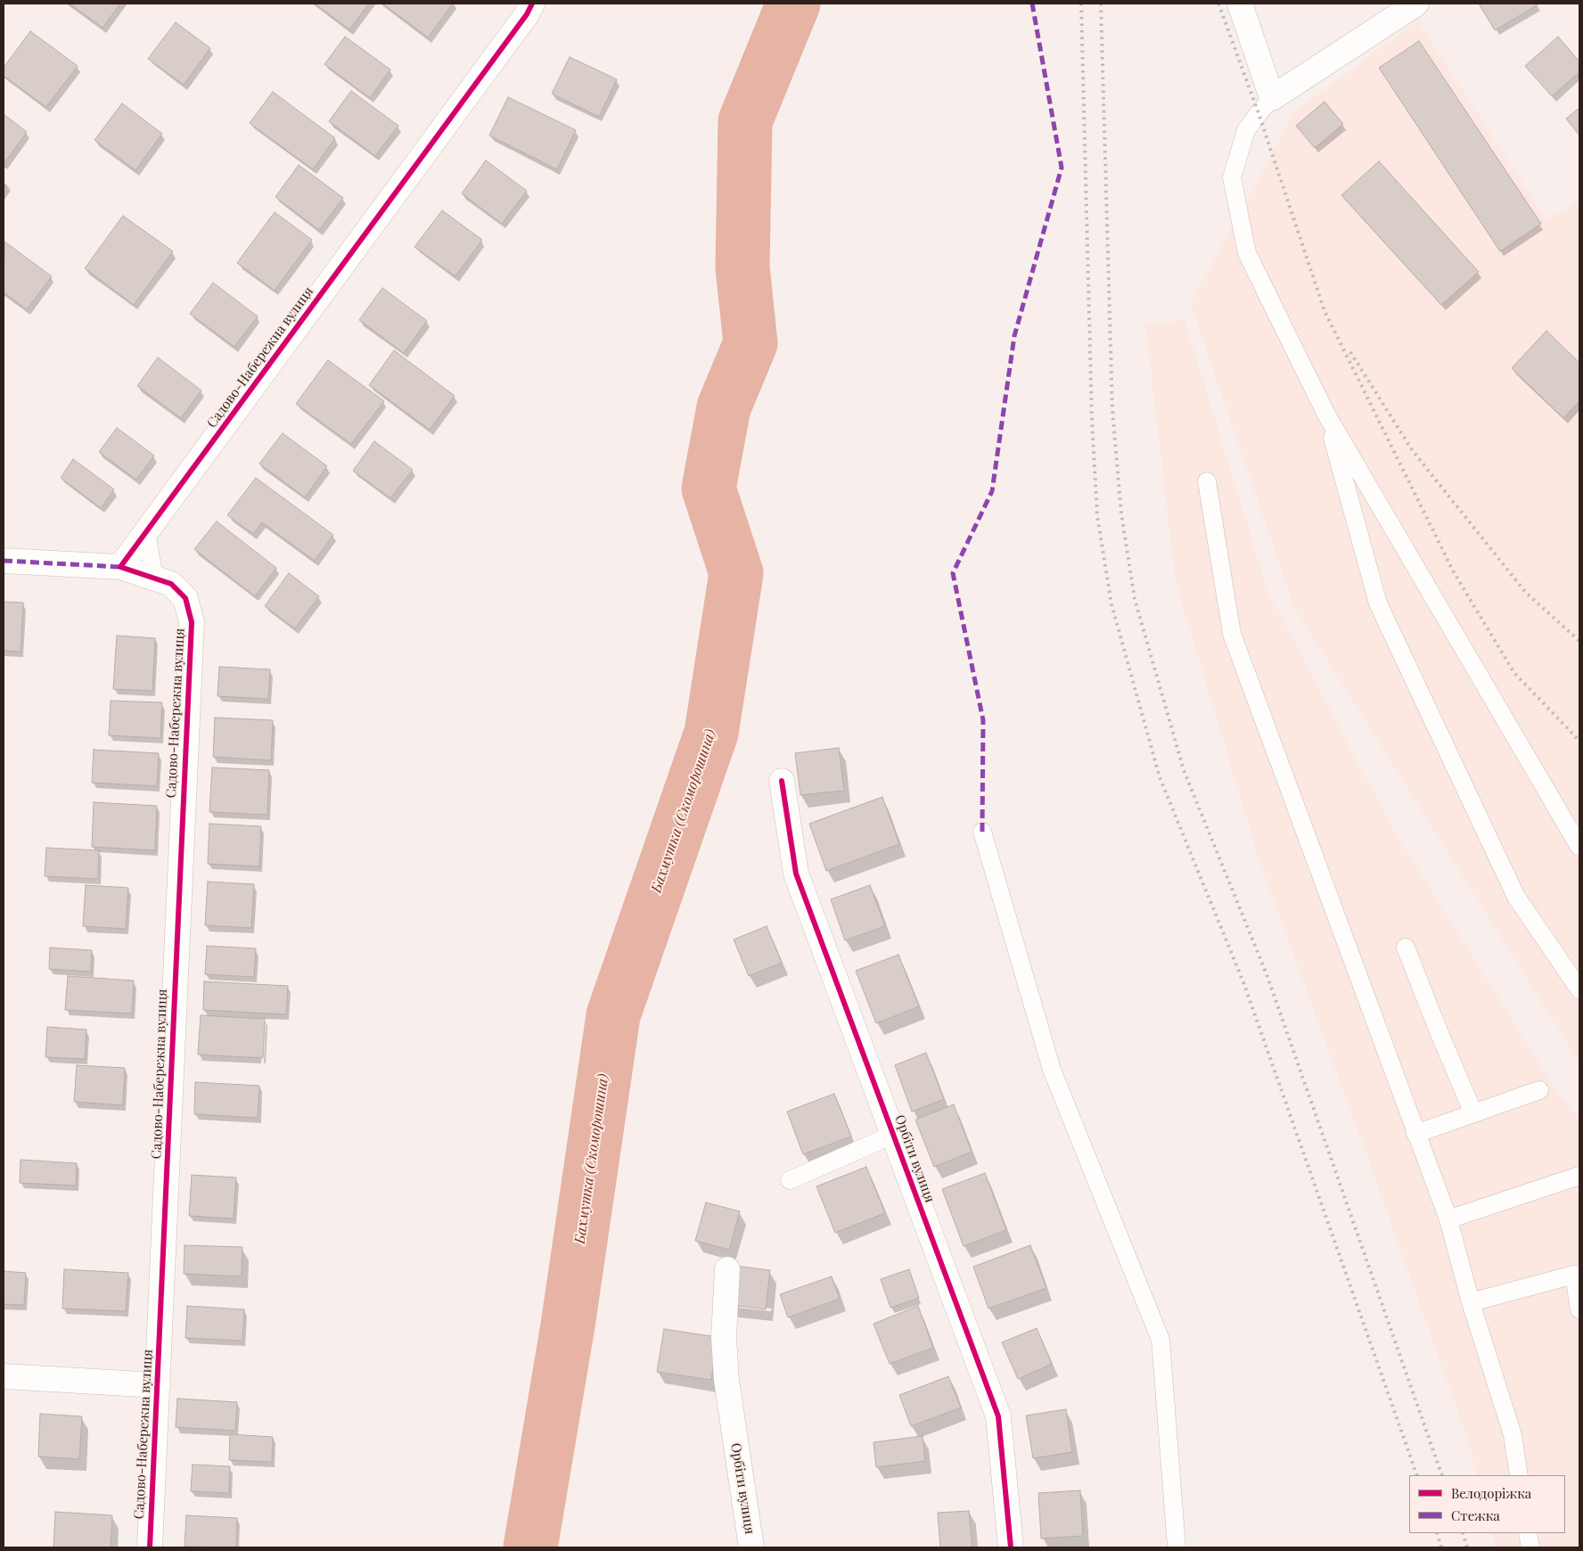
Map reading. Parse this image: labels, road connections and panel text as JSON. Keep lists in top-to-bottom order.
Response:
{
  "streets": {
    "street": ["Садово-Набережна вулиця", "Орбіти вулиця"]
  },
  "water": ["Бахмутка (Скоморошина)"],
  "legend": ["Велодоріжка", "Стежка"]
}
